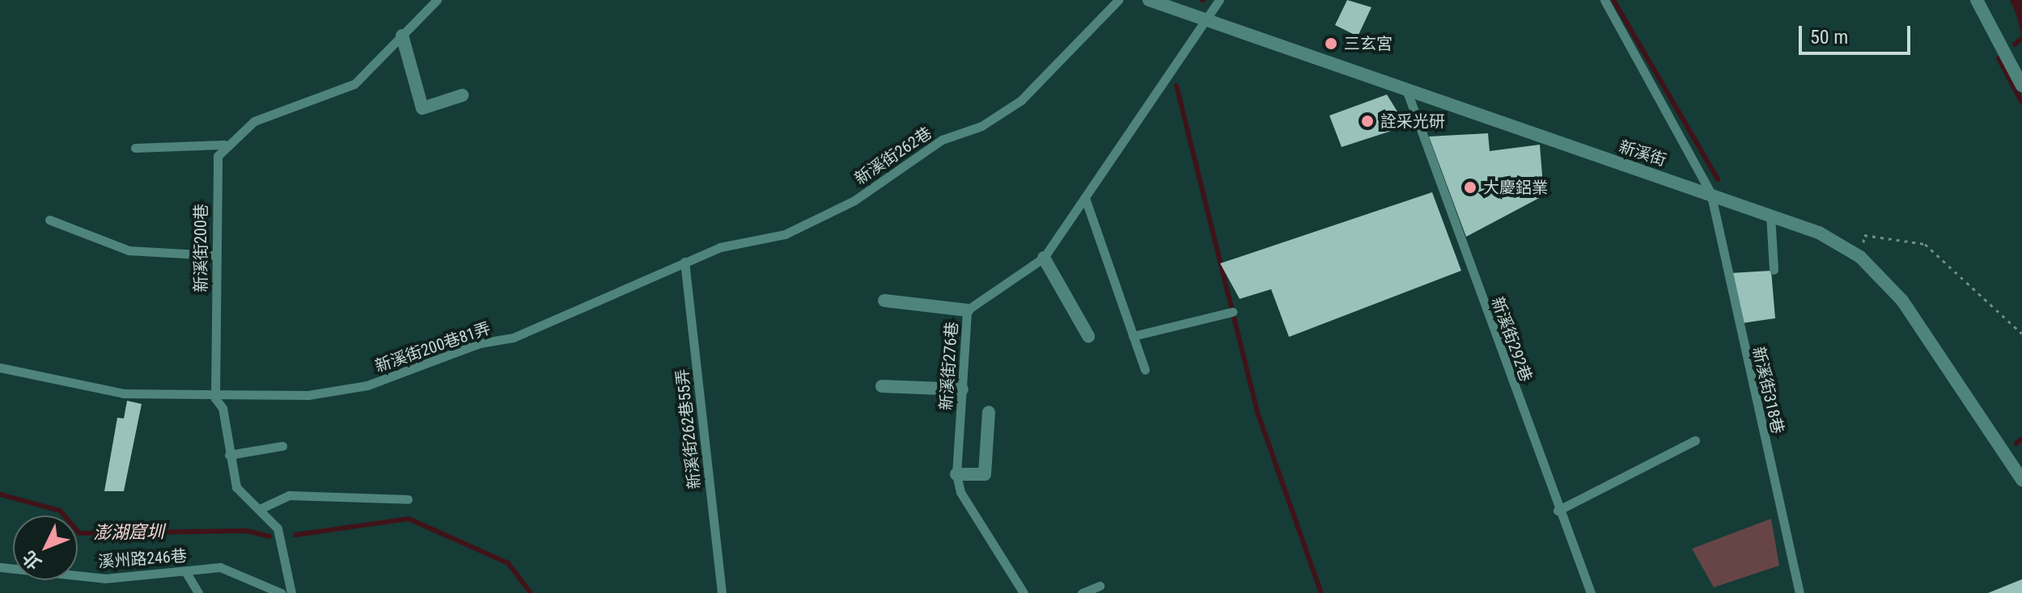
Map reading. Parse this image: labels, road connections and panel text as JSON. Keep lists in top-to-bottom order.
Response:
{
  "streets": {
    "street": ["新溪街"],
    "lane": [
      "新溪街262巷",
      "新溪街200巷",
      "新溪街292巷",
      "新溪街200巷81弄",
      "新溪街276巷",
      "新溪街318巷",
      "新溪街262巷55弄",
      "溪州路246巷"
    ]
  },
  "crossings": [
    ["新溪街", "新溪街292巷"],
    ["新溪街", "新溪街276巷"],
    ["新溪街", "新溪街318巷"],
    ["新溪街262巷", "新溪街200巷81弄"],
    ["新溪街262巷", "新溪街262巷55弄"],
    ["新溪街200巷", "新溪街200巷81弄"],
    ["新溪街200巷81弄", "新溪街262巷55弄"]
  ],
  "water": ["澎湖窟圳"],
  "places": ["三玄宮", "詮采光研", "大慶鋁業"],
  "scale_bar": "50 m",
  "north": "bottom left"
}
